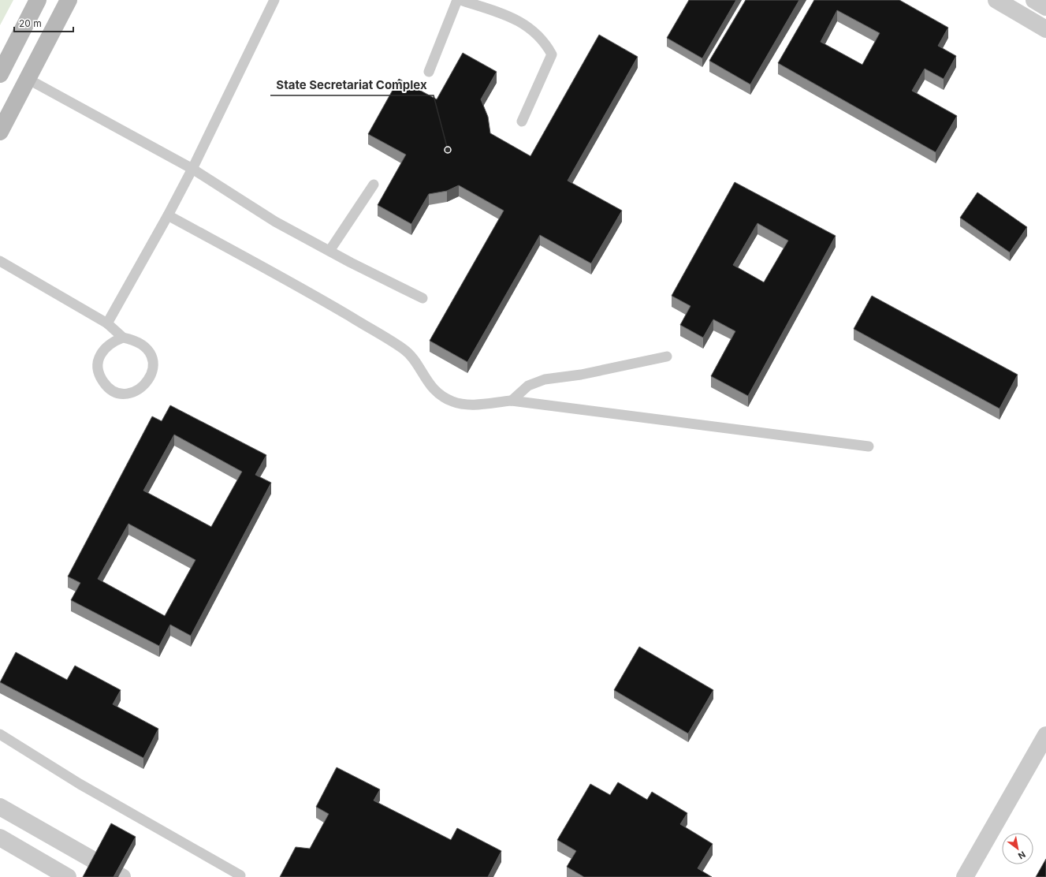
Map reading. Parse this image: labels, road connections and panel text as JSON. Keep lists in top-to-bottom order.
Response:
{
  "places": ["State Secretariat Complex"],
  "scale_bar": "20 m",
  "north": "bottom right"
}
